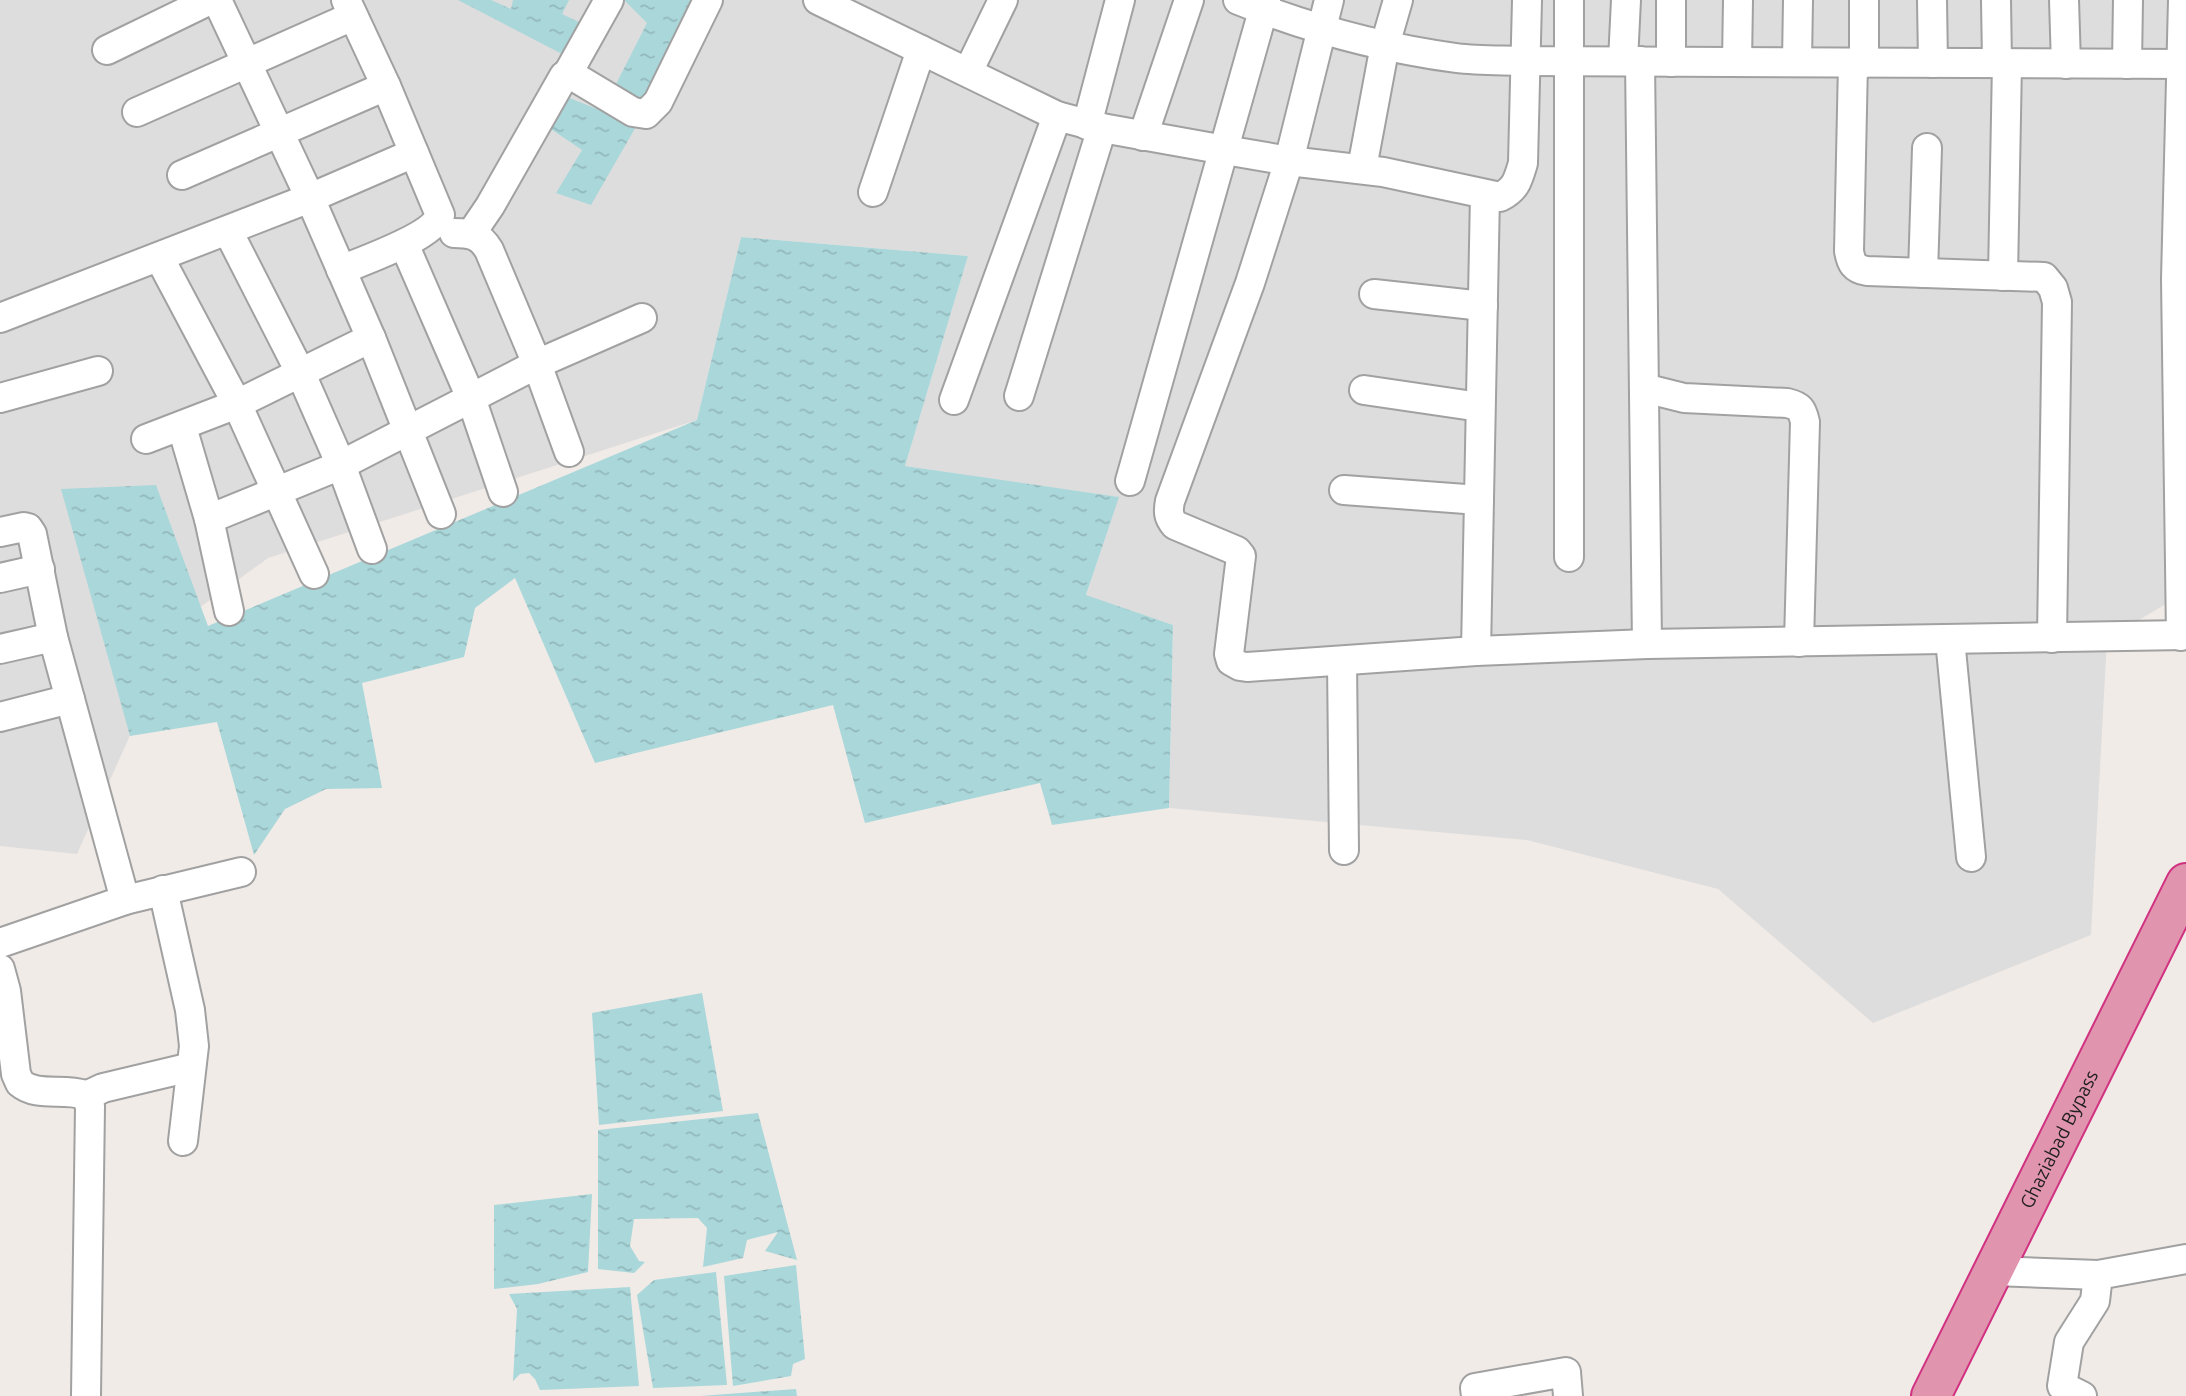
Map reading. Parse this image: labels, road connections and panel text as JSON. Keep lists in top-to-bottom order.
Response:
{
  "streets": {
    "highway": ["Ghaziabad Bypass"]
  }
}
